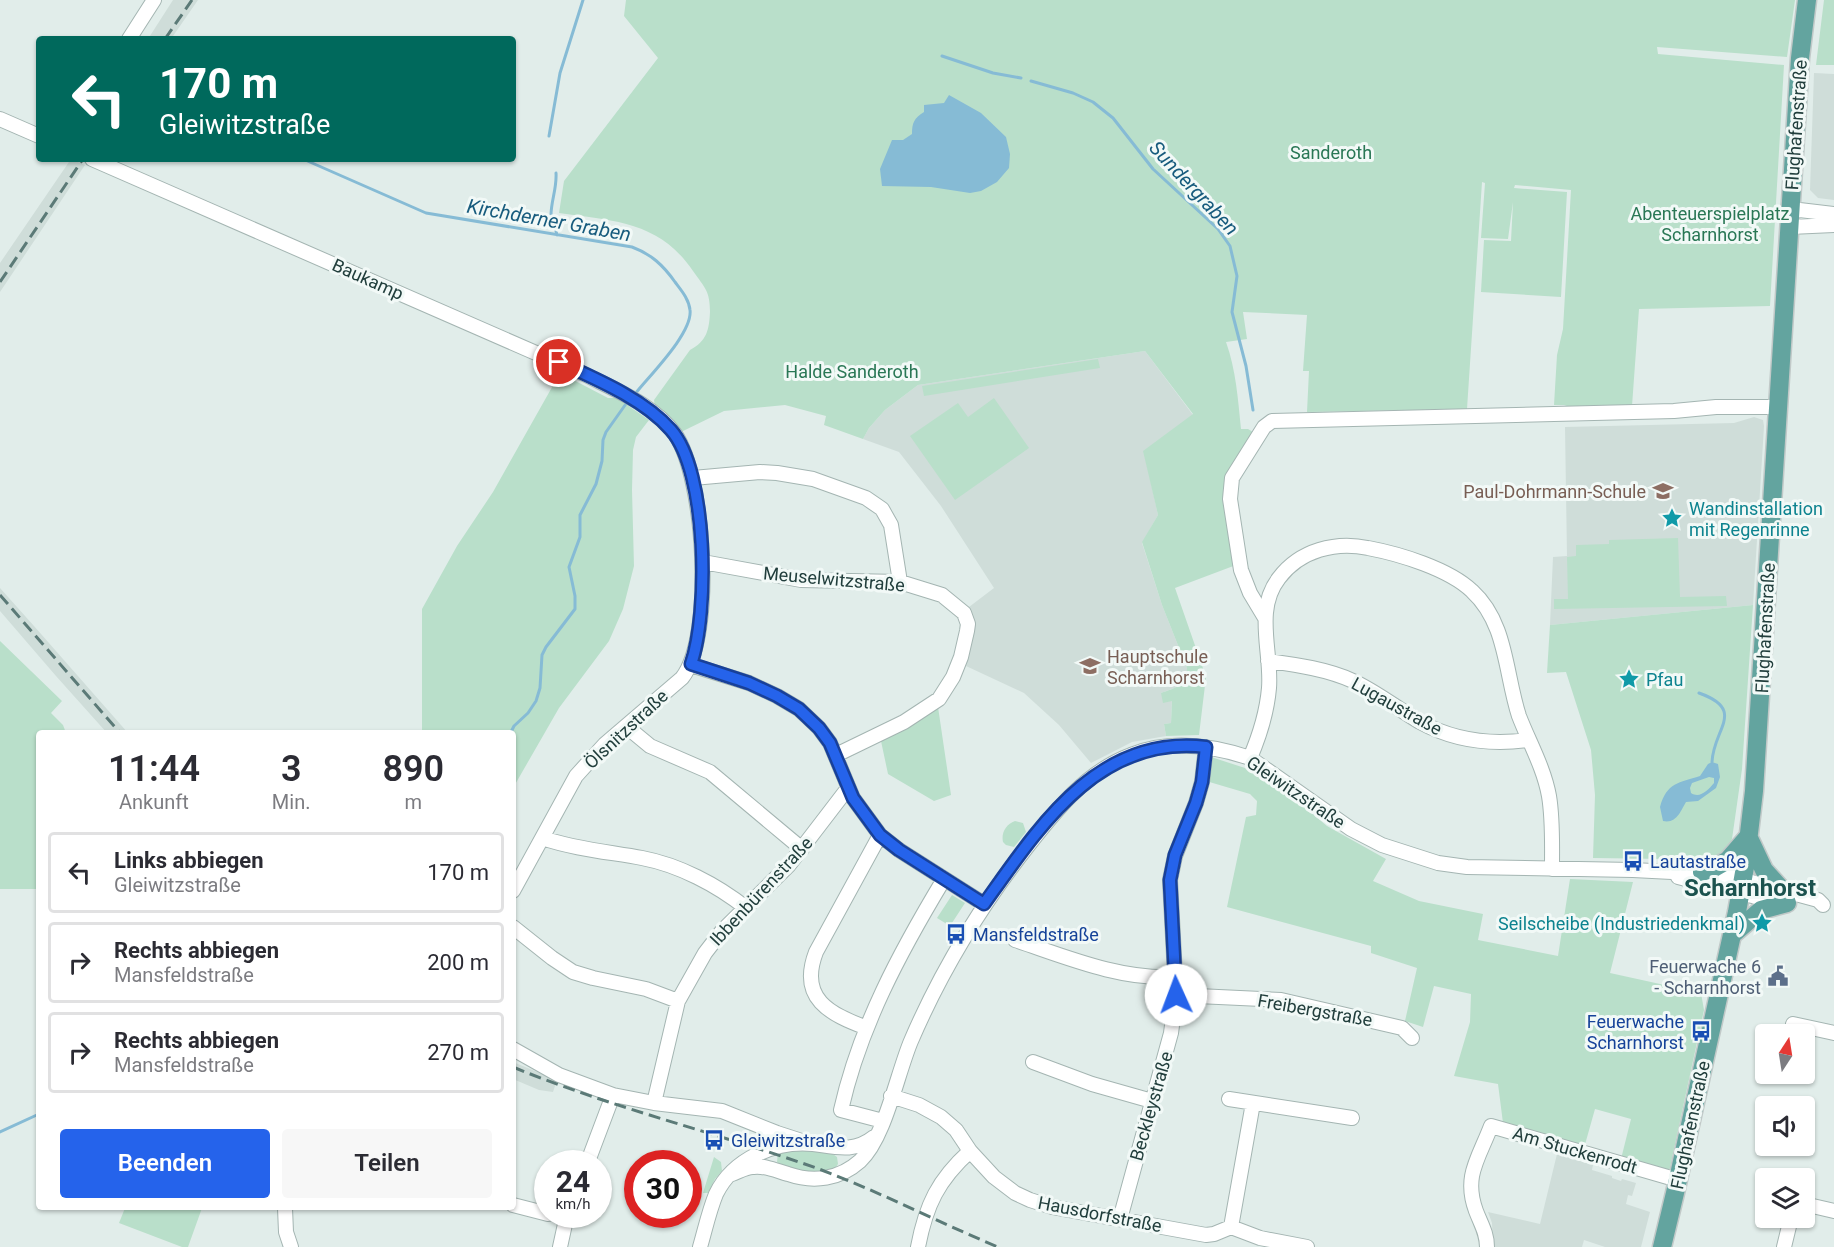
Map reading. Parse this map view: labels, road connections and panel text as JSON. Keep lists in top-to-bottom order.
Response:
{
  "streets": {
    "main road": ["Flughafenstraße"],
    "street": [
      "Baukamp",
      "Meuselwitzstraße",
      "Lugaustraße",
      "Ölsnitzstraße",
      "Gleiwitzstraße",
      "Ibbenbürenstraße",
      "Freibergstraße",
      "Beckleystraße",
      "Am Stuckenrodt",
      "Hausdorfstraße"
    ]
  },
  "crossings": [
    ["Flughafenstraße", "Gleiwitzstraße"],
    ["Flughafenstraße", "Am Stuckenrodt"],
    ["Gleiwitzstraße", "Beckleystraße"],
    ["Gleiwitzstraße", "Hausdorfstraße"],
    ["Freibergstraße", "Beckleystraße"],
    ["Beckleystraße", "Hausdorfstraße"]
  ],
  "districts": ["Scharnhorst"],
  "water": ["Sundergraben", "Kirchderner Graben"],
  "parks": ["Sanderoth", "Abenteuerspielplatz Scharnhorst", "Halde Sanderoth"],
  "places": {
    "school or university": ["Paul-Dohrmann-Schule", "Hauptschule Scharnhorst"],
    "place": ["Wandinstallation mit Regenrinne", "Pfau", "Seilscheibe (Industriedenkmal)"],
    "bus stop": [
      "Lautastraße",
      "Mansfeldstraße",
      "Feuerwache Scharnhorst",
      "Gleiwitzstraße"
    ],
    "public building": ["Feuerwache 6 - Scharnhorst"]
  },
  "north": "top",
  "page": {
    "turn": ["170 m", "Gleiwitzstraße"],
    "eta": [
      "11:44",
      "Ankunft",
      "3",
      "Min.",
      "890",
      "m"
    ],
    "list": [
      {
        "name": "Links abbiegen",
        "note": "Gleiwitzstraße",
        "value": "170 m"
      },
      {
        "name": "Rechts abbiegen",
        "note": "Mansfeldstraße",
        "value": "200 m"
      },
      {
        "name": "Rechts abbiegen",
        "note": "Mansfeldstraße",
        "value": "270 m"
      }
    ],
    "buttons": ["Beenden", "Teilen"],
    "speed": "24 km/h",
    "limit": "30"
  }
}
